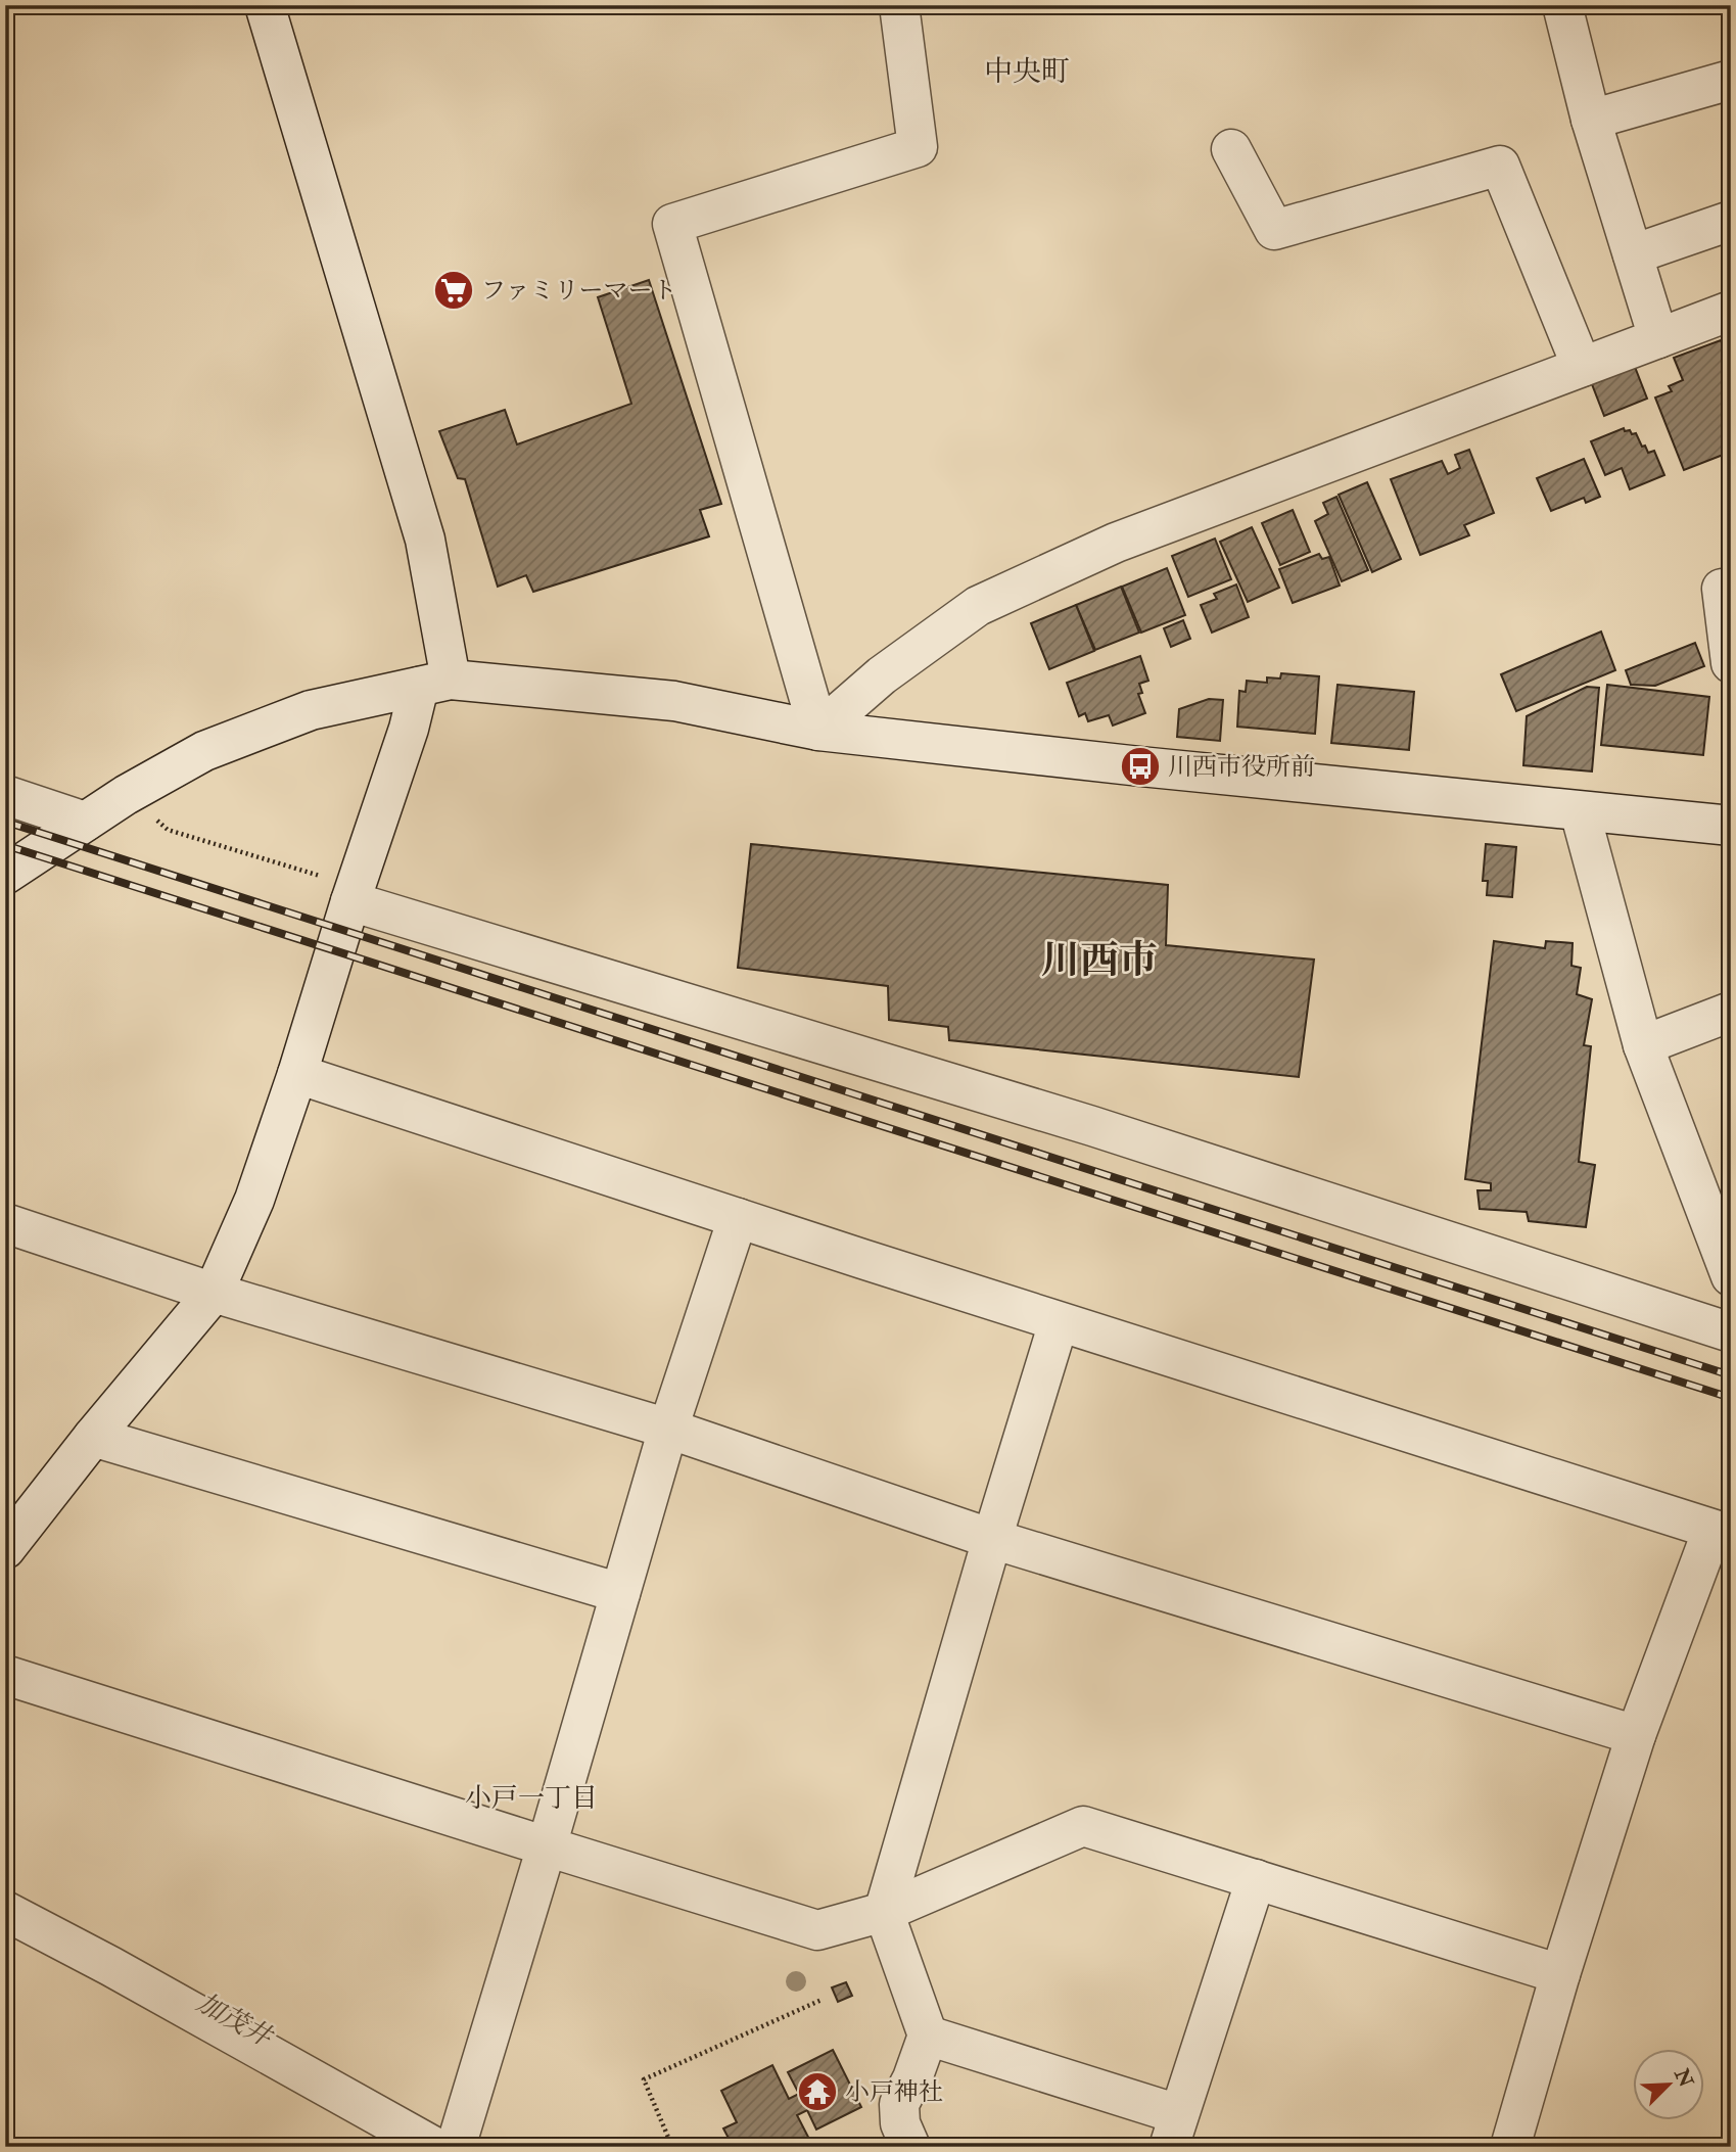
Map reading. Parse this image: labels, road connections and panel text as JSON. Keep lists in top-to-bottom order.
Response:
{
  "districts": ["中央町", "川西市", "小戸一丁目"],
  "water": ["加茂井"],
  "places": {
    "supermarket": ["ファミリーマート"],
    "bus stop": ["川西市役所前"],
    "temple": ["小戸神社"]
  },
  "north": "top right"
}
